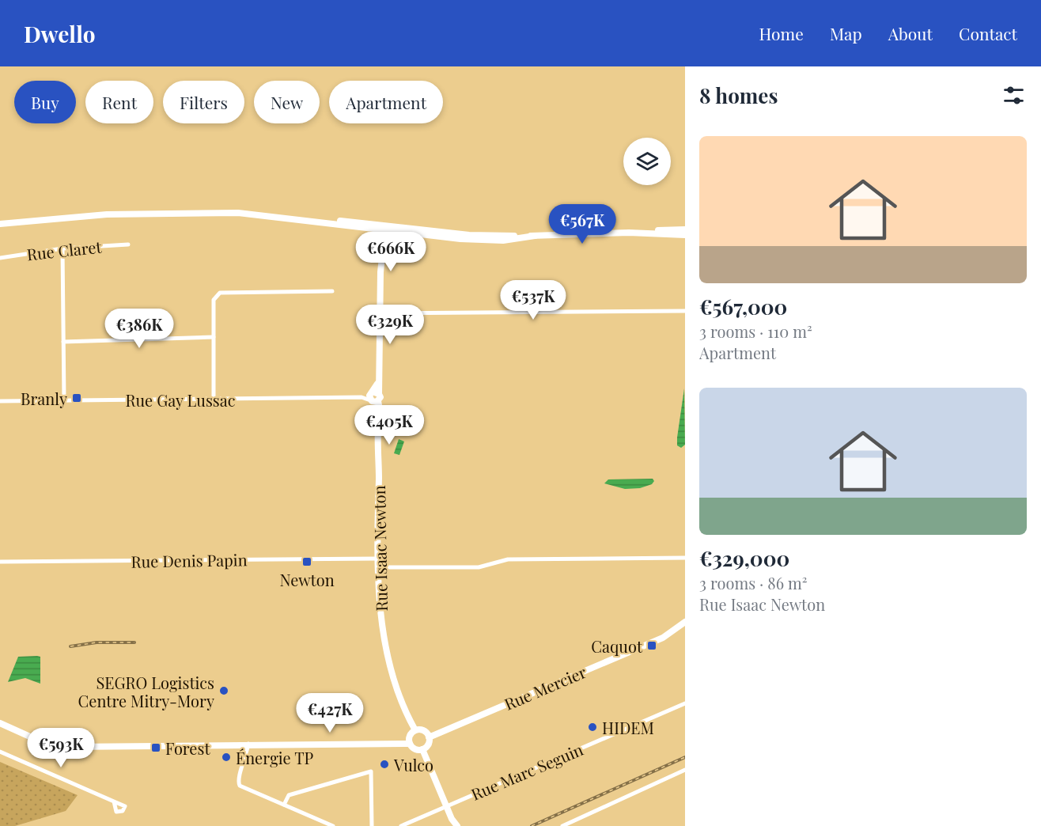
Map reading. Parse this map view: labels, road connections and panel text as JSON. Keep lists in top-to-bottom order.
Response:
{
  "streets": {
    "street": [
      "Rue Claret",
      "Rue Gay Lussac",
      "Rue Isaac Newton",
      "Rue Denis Papin",
      "Rue Mercier",
      "Rue Marc Seguin"
    ]
  },
  "crossings": [
    ["Rue Gay Lussac", "Rue Isaac Newton"],
    ["Rue Isaac Newton", "Rue Denis Papin"],
    ["Rue Isaac Newton", "Rue Mercier"]
  ],
  "places": {
    "transit": [
      "Branly",
      "Newton",
      "Caquot",
      "Forest"
    ],
    "other": [
      "SEGRO Logistics Centre Mitry-Mory",
      "HIDEM",
      "Énergie TP",
      "Vulco"
    ]
  },
  "page": {
    "header": "Dwello",
    "nav": [
      "Home",
      "Map",
      "About",
      "Contact"
    ],
    "heading": "8 homes",
    "chip": [
      "Buy",
      "Rent",
      "Filters",
      "New",
      "Apartment"
    ],
    "list": [
      {
        "name": "€567,000",
        "note": "3 rooms · 110 m² · Apartment"
      },
      {
        "name": "€329,000",
        "note": "3 rooms · 86 m² · Rue Isaac Newton"
      }
    ],
    "price": [
      "€567K",
      "€666K",
      "€537K",
      "€329K",
      "€386K",
      "€405K",
      "€427K",
      "€593K"
    ]
  }
}
